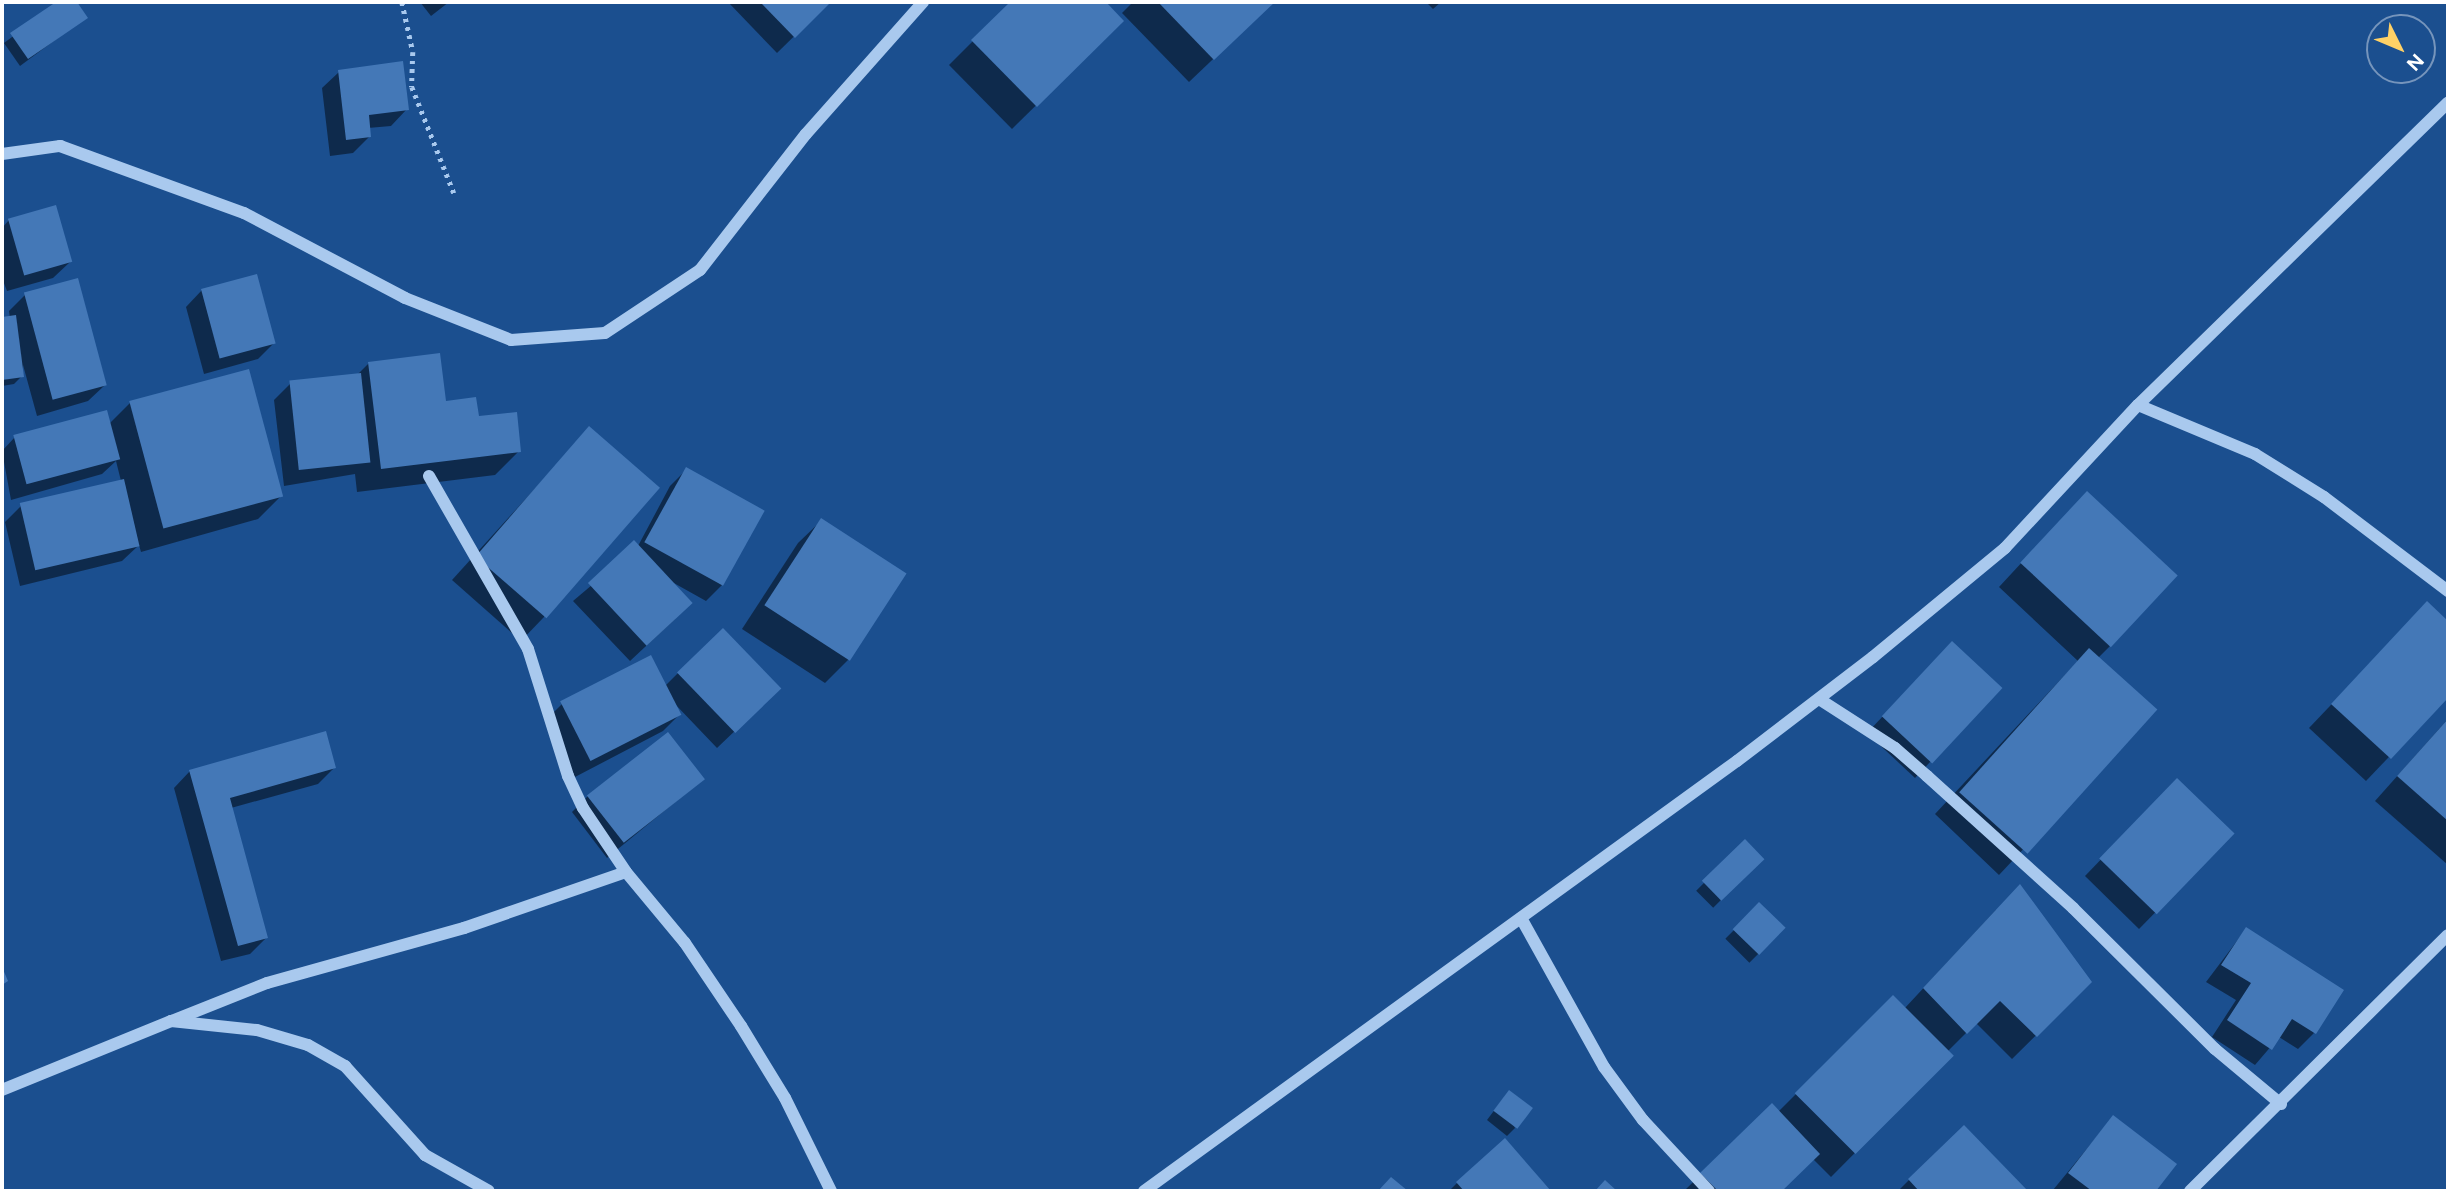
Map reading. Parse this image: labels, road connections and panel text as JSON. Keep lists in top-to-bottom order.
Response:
{
  "north": "bottom right"
}
